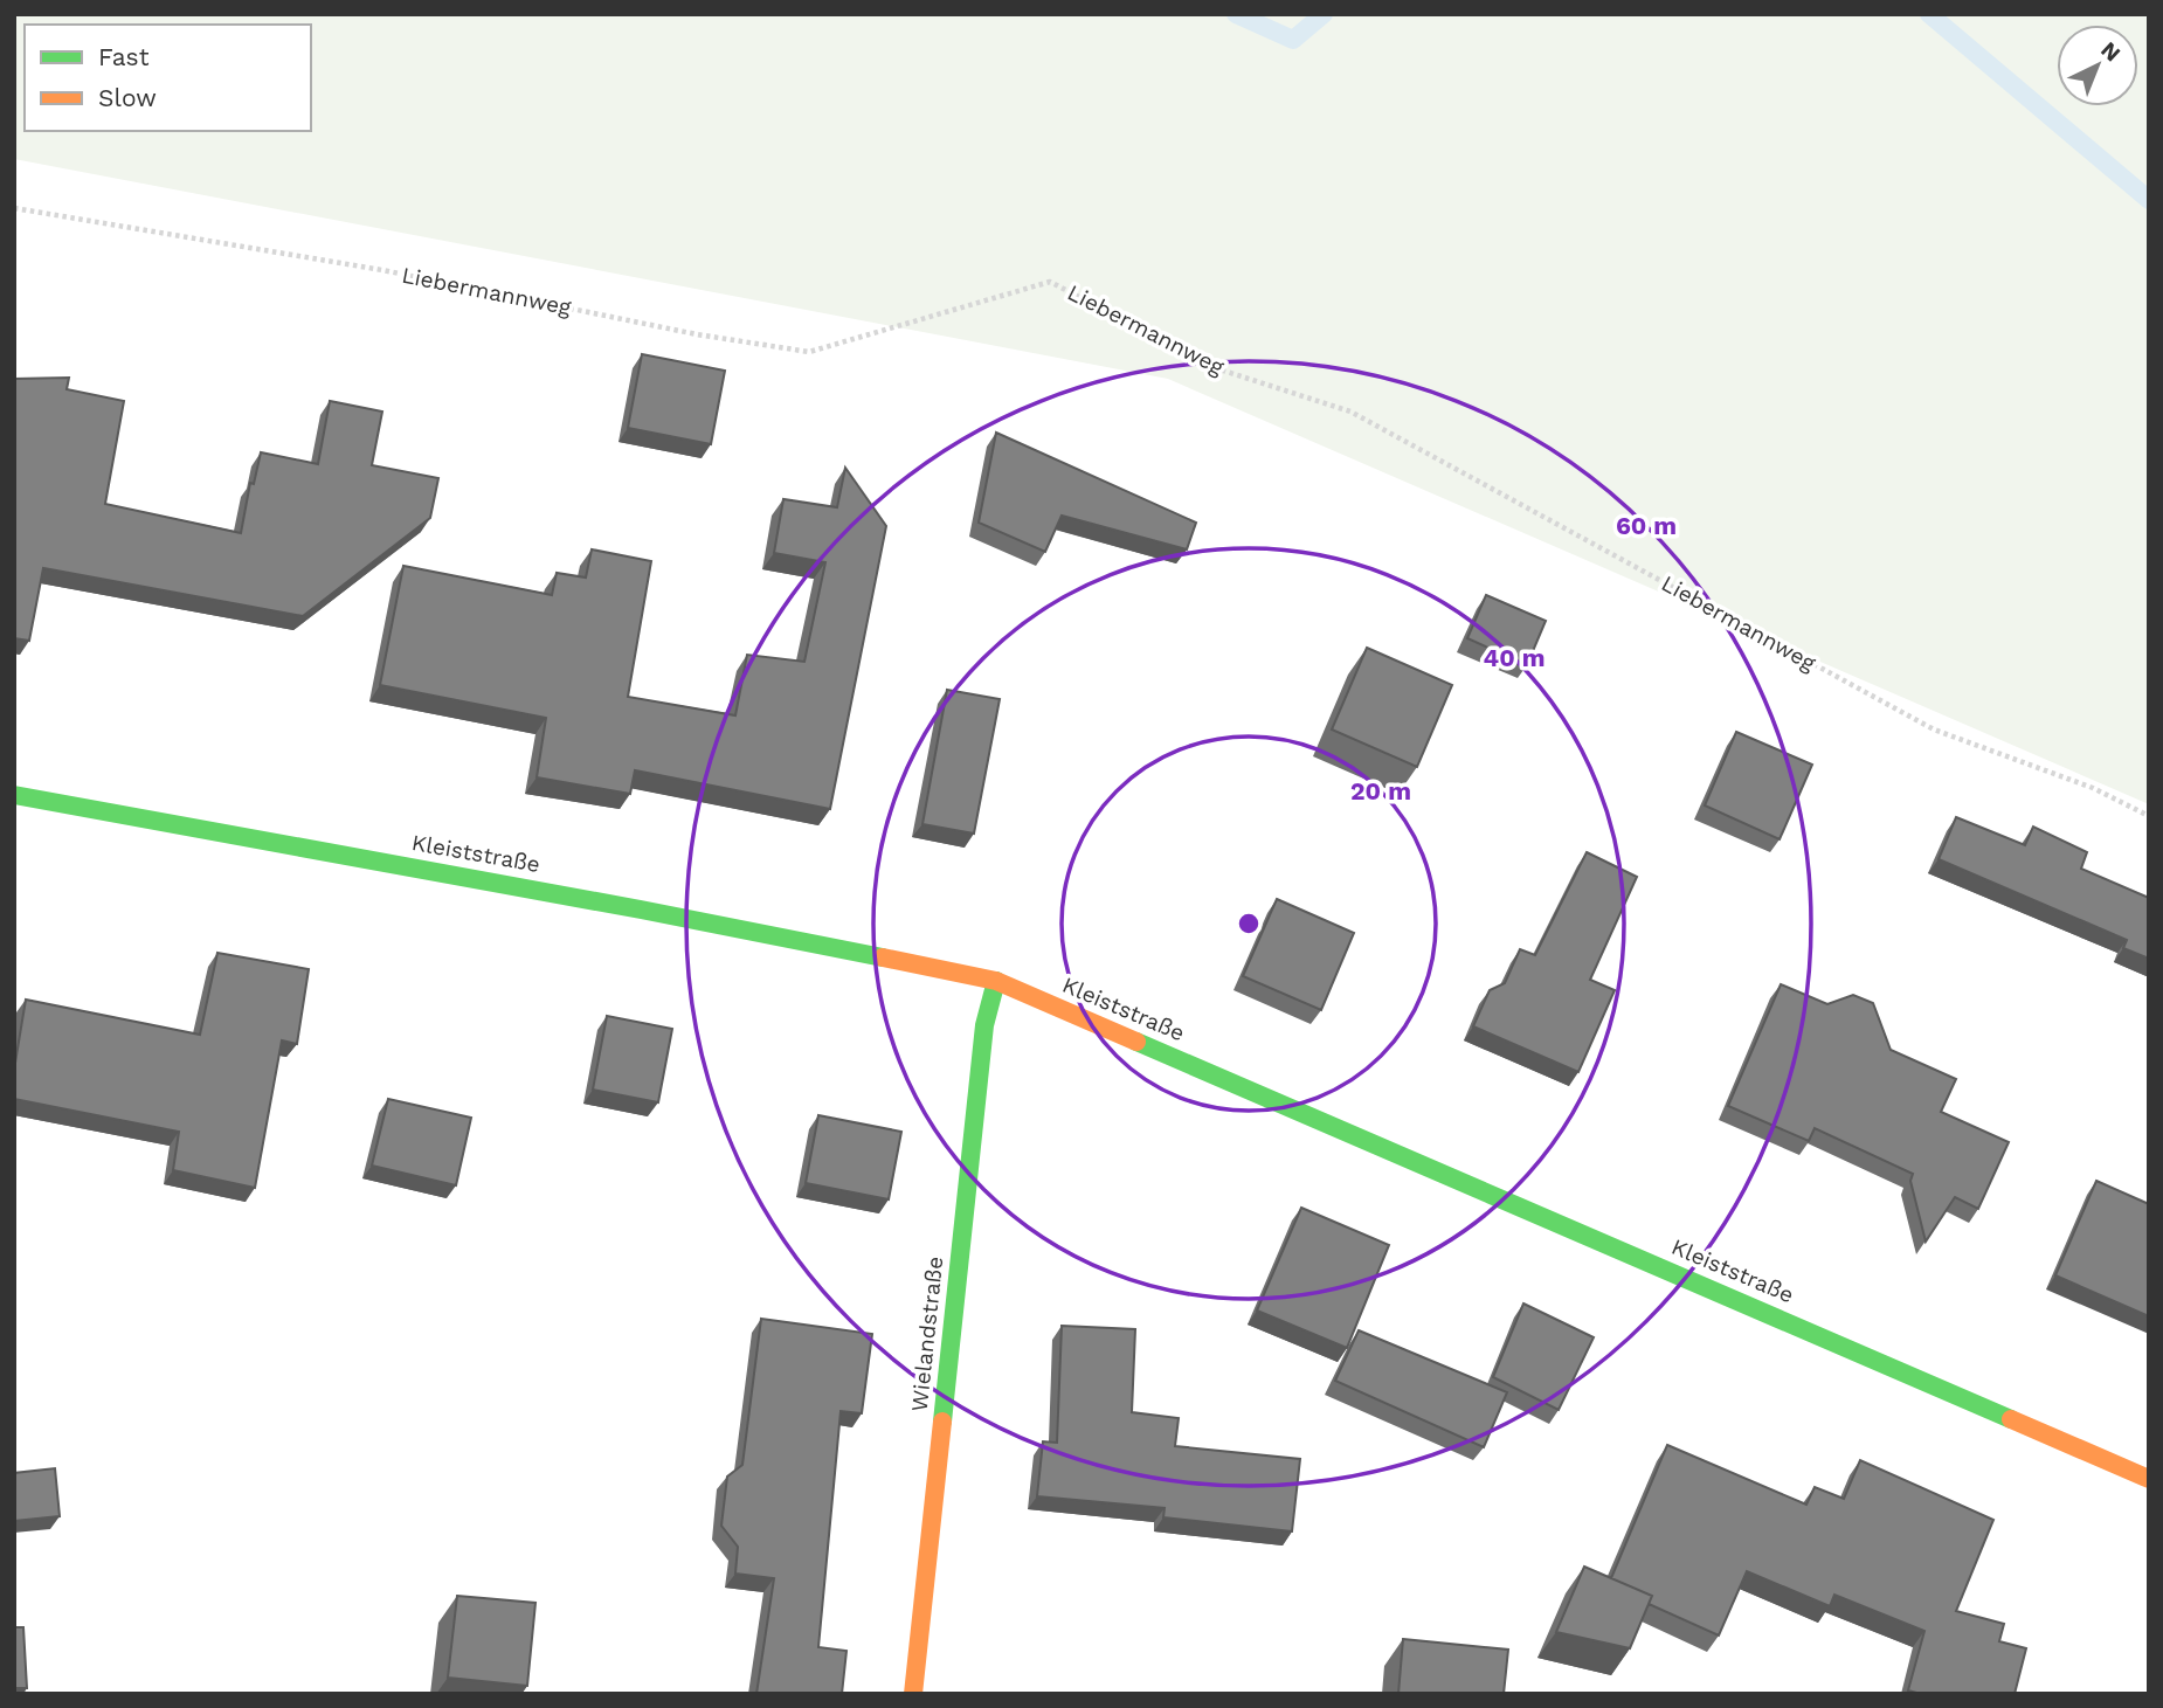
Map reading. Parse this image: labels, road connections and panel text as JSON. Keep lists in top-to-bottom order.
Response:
{
  "streets": {
    "street": ["Kleiststraße", "Wielandstraße"],
    "path": ["Liebermannweg"]
  },
  "crossings": [
    ["Kleiststraße", "Wielandstraße"]
  ],
  "legend": ["Fast", "Slow"],
  "north": "top right",
  "rings": ["60 m", "40 m", "20 m"]
}
